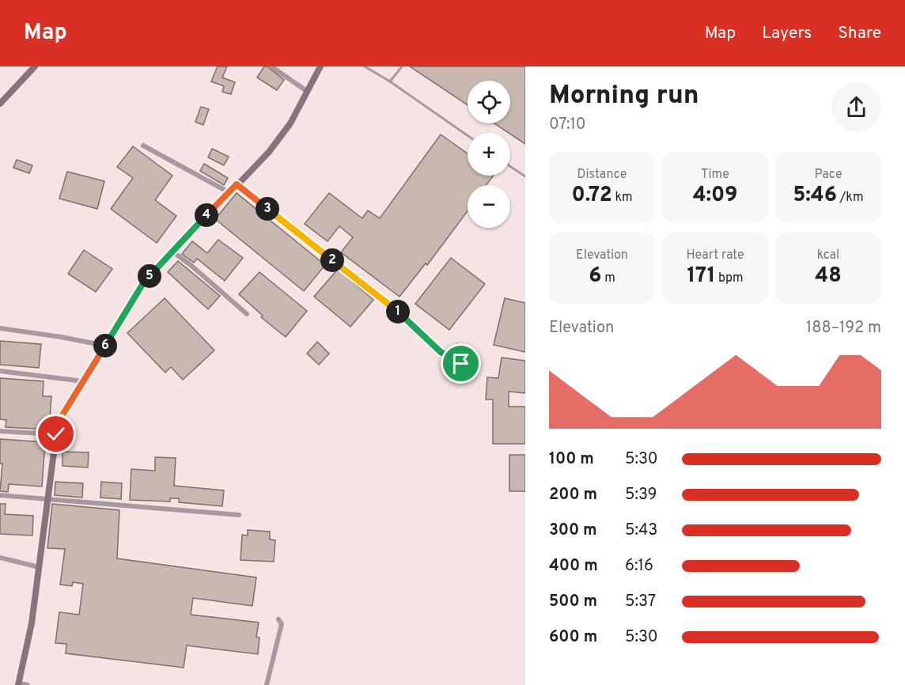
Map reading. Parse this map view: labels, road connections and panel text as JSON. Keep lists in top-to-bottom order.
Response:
{
  "page": {
    "header": "Map",
    "nav": ["Map", "Layers", "Share"],
    "heading": ["Morning run", "07:10"],
    "map_buttons": ["+", "−"],
    "stats": [
      ["Distance", "0.72 km"],
      ["Time", "4:09"],
      ["Pace", "5:46 /km"],
      ["Elevation", "6 m"],
      ["Heart rate", "171 bpm"],
      ["kcal", "48"]
    ],
    "pins": [
      "3",
      "4",
      "2",
      "5",
      "1",
      "6"
    ],
    "chart": ["Elevation", "188–192 m"],
    "list": [
      {
        "name": "100 m",
        "note": "5:30"
      },
      {
        "name": "200 m",
        "note": "5:39"
      },
      {
        "name": "300 m",
        "note": "5:43"
      },
      {
        "name": "400 m",
        "note": "6:16"
      },
      {
        "name": "500 m",
        "note": "5:37"
      },
      {
        "name": "600 m",
        "note": "5:30"
      }
    ]
  }
}
